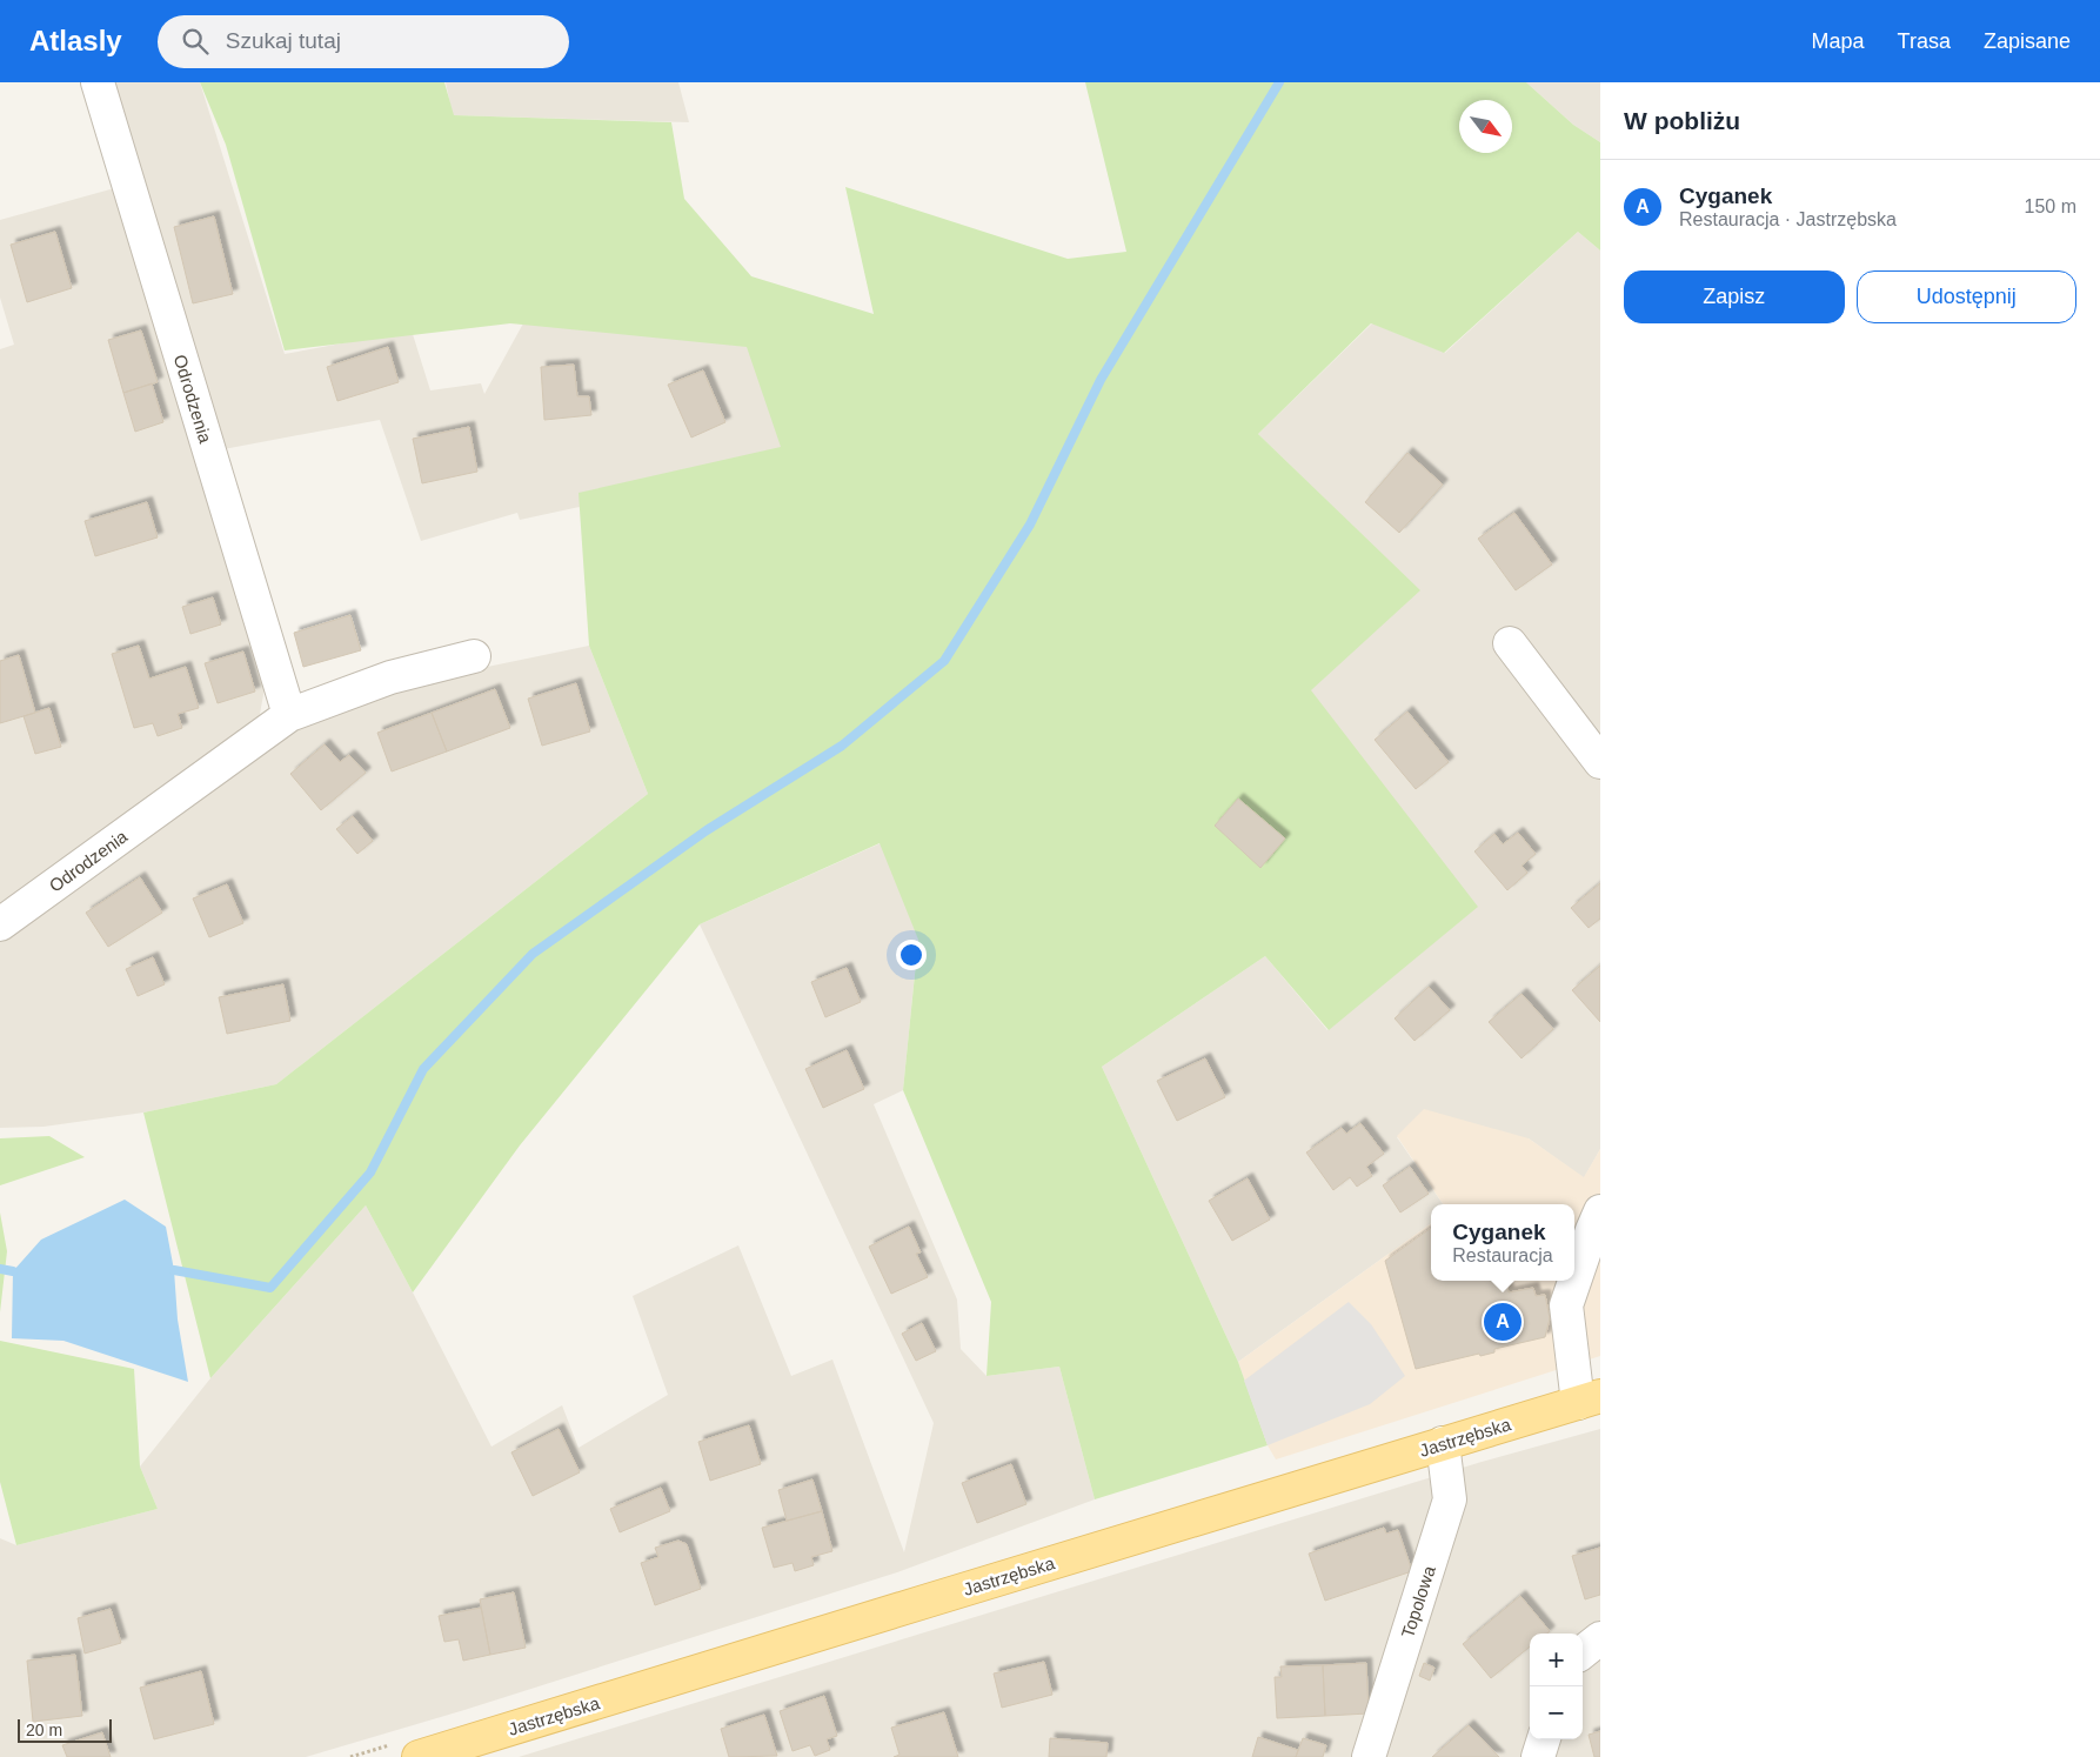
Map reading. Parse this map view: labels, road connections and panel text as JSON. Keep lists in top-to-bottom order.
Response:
{
  "streets": {
    "main road": ["Jastrzębska"],
    "street": ["Odrodzenia", "Topolowa"]
  },
  "crossings": [
    ["Jastrzębska", "Topolowa"]
  ],
  "scale_bar": "20 m",
  "north": "bottom right",
  "page": {
    "header": "Atlasly",
    "search": "Szukaj tutaj",
    "nav": ["Mapa", "Trasa", "Zapisane"],
    "heading": "W pobliżu",
    "list": [
      {
        "mark": "A",
        "name": "Cyganek",
        "note": "Restauracja · Jastrzębska",
        "value": "150 m"
      }
    ],
    "buttons": ["Zapisz", "Udostępnij"],
    "popup": ["Cyganek", "Restauracja"],
    "pins": "A",
    "map_buttons": ["+", "−"],
    "scale": "20 m"
  }
}
